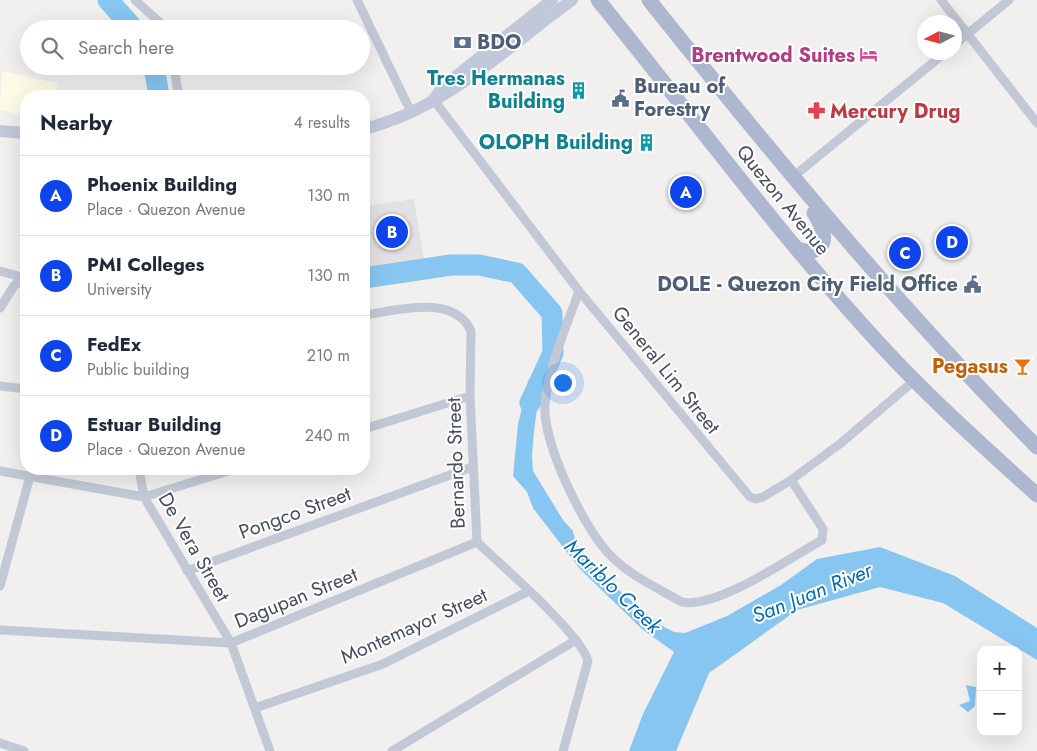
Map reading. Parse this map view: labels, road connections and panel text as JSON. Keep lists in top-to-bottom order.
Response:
{
  "streets": {
    "main road": ["Quezon Avenue"],
    "street": [
      "General Lim Street",
      "Bernardo Street",
      "Pongco Street",
      "De Vera Street",
      "Dagupan Street",
      "Montemayor Street"
    ]
  },
  "crossings": [
    ["Quezon Avenue", "General Lim Street"],
    ["Bernardo Street", "Pongco Street"],
    ["Bernardo Street", "Dagupan Street"],
    ["Bernardo Street", "Montemayor Street"],
    ["Pongco Street", "De Vera Street"],
    ["De Vera Street", "Dagupan Street"],
    ["De Vera Street", "Montemayor Street"]
  ],
  "water": ["Mariblo Creek", "San Juan River"],
  "places": {
    "bank": ["BDO"],
    "hotel": ["Brentwood Suites"],
    "building": ["Tres Hermanas Building", "OLOPH Building"],
    "public building": ["Bureau of Forestry", "DOLE - Quezon City Field Office"],
    "pharmacy": ["Mercury Drug"],
    "bar": ["Pegasus"]
  },
  "north": "left",
  "page": {
    "search": "Search here",
    "heading": ["Nearby", "4 results"],
    "list": [
      {
        "mark": "A",
        "name": "Phoenix Building",
        "note": "Place · Quezon Avenue",
        "value": "130 m"
      },
      {
        "mark": "B",
        "name": "PMI Colleges",
        "note": "University",
        "value": "130 m"
      },
      {
        "mark": "C",
        "name": "FedEx",
        "note": "Public building",
        "value": "210 m"
      },
      {
        "mark": "D",
        "name": "Estuar Building",
        "note": "Place · Quezon Avenue",
        "value": "240 m"
      }
    ],
    "pins": [
      "A",
      "B",
      "D",
      "C"
    ],
    "map_buttons": ["+", "−"]
  }
}
